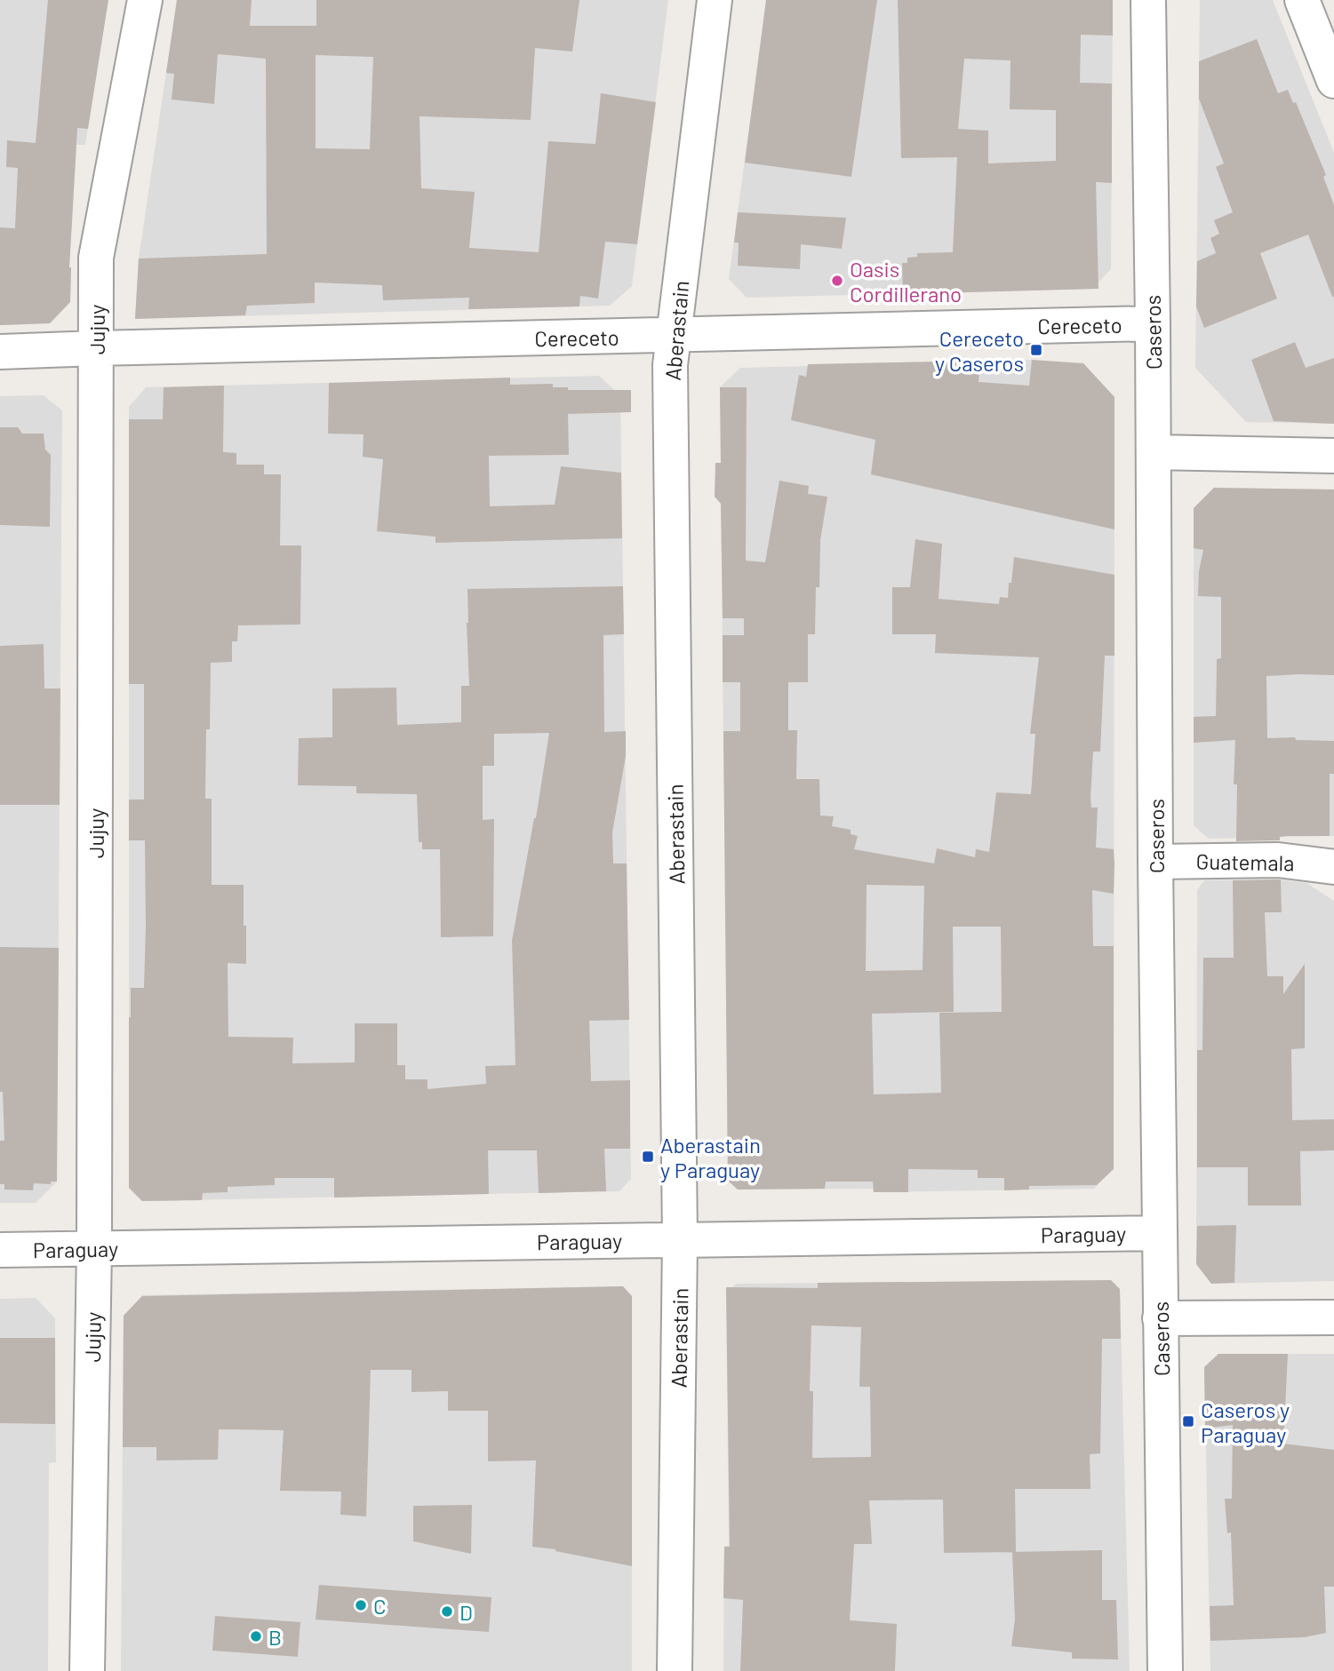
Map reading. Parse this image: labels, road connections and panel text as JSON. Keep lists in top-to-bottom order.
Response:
{
  "streets": {
    "street": [
      "Cereceto",
      "Jujuy",
      "Aberastain",
      "Caseros",
      "Guatemala",
      "Paraguay"
    ]
  },
  "crossings": [
    ["Cereceto", "Jujuy"],
    ["Cereceto", "Aberastain"],
    ["Cereceto", "Caseros"],
    ["Jujuy", "Paraguay"],
    ["Aberastain", "Paraguay"],
    ["Caseros", "Guatemala"],
    ["Caseros", "Paraguay"]
  ],
  "places": {
    "other": [
      "Oasis Cordillerano",
      "C",
      "D",
      "B"
    ],
    "transit": ["Cereceto y Caseros", "Aberastain y Paraguay", "Caseros y Paraguay"]
  }
}
